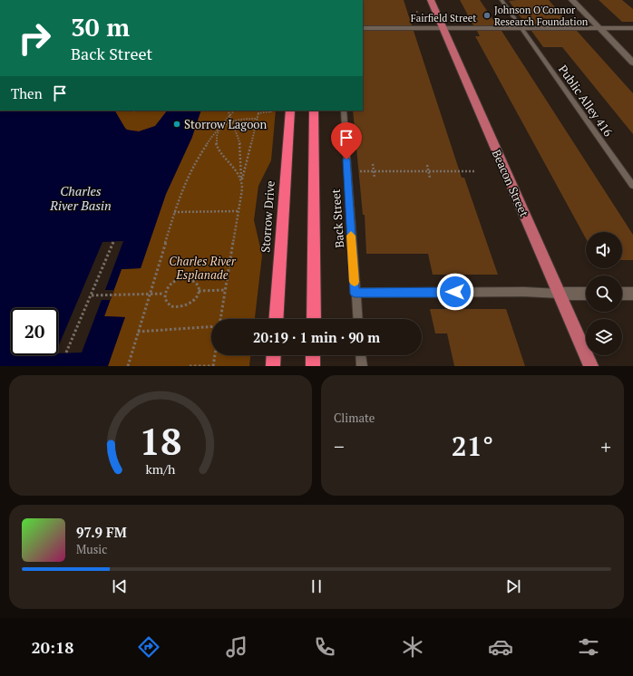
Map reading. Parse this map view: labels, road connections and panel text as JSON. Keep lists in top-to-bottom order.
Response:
{
  "streets": {
    "highway": ["Storrow Drive"],
    "main road": ["Beacon Street"],
    "street": ["Fairfield Street"],
    "lane": ["Public Alley 416", "Back Street"]
  },
  "crossings": [
    ["Fairfield Street", "Public Alley 416"],
    ["Fairfield Street", "Beacon Street"]
  ],
  "water": ["Charles River Basin"],
  "parks": ["Charles River Esplanade"],
  "places": ["Johnson O'Connor Research Foundation", "Storrow Lagoon"],
  "page": {
    "turn": ["30 m", "Back Street"],
    "then": "Then",
    "limit": "20",
    "trip": "20:19 · 1 min · 90 m",
    "tile": "Climate",
    "heat": ["−", "21°", "+"],
    "song": ["97.9 FM", "Music"],
    "tabs": "20:18",
    "gauge": ["18", "km/h"]
  }
}
